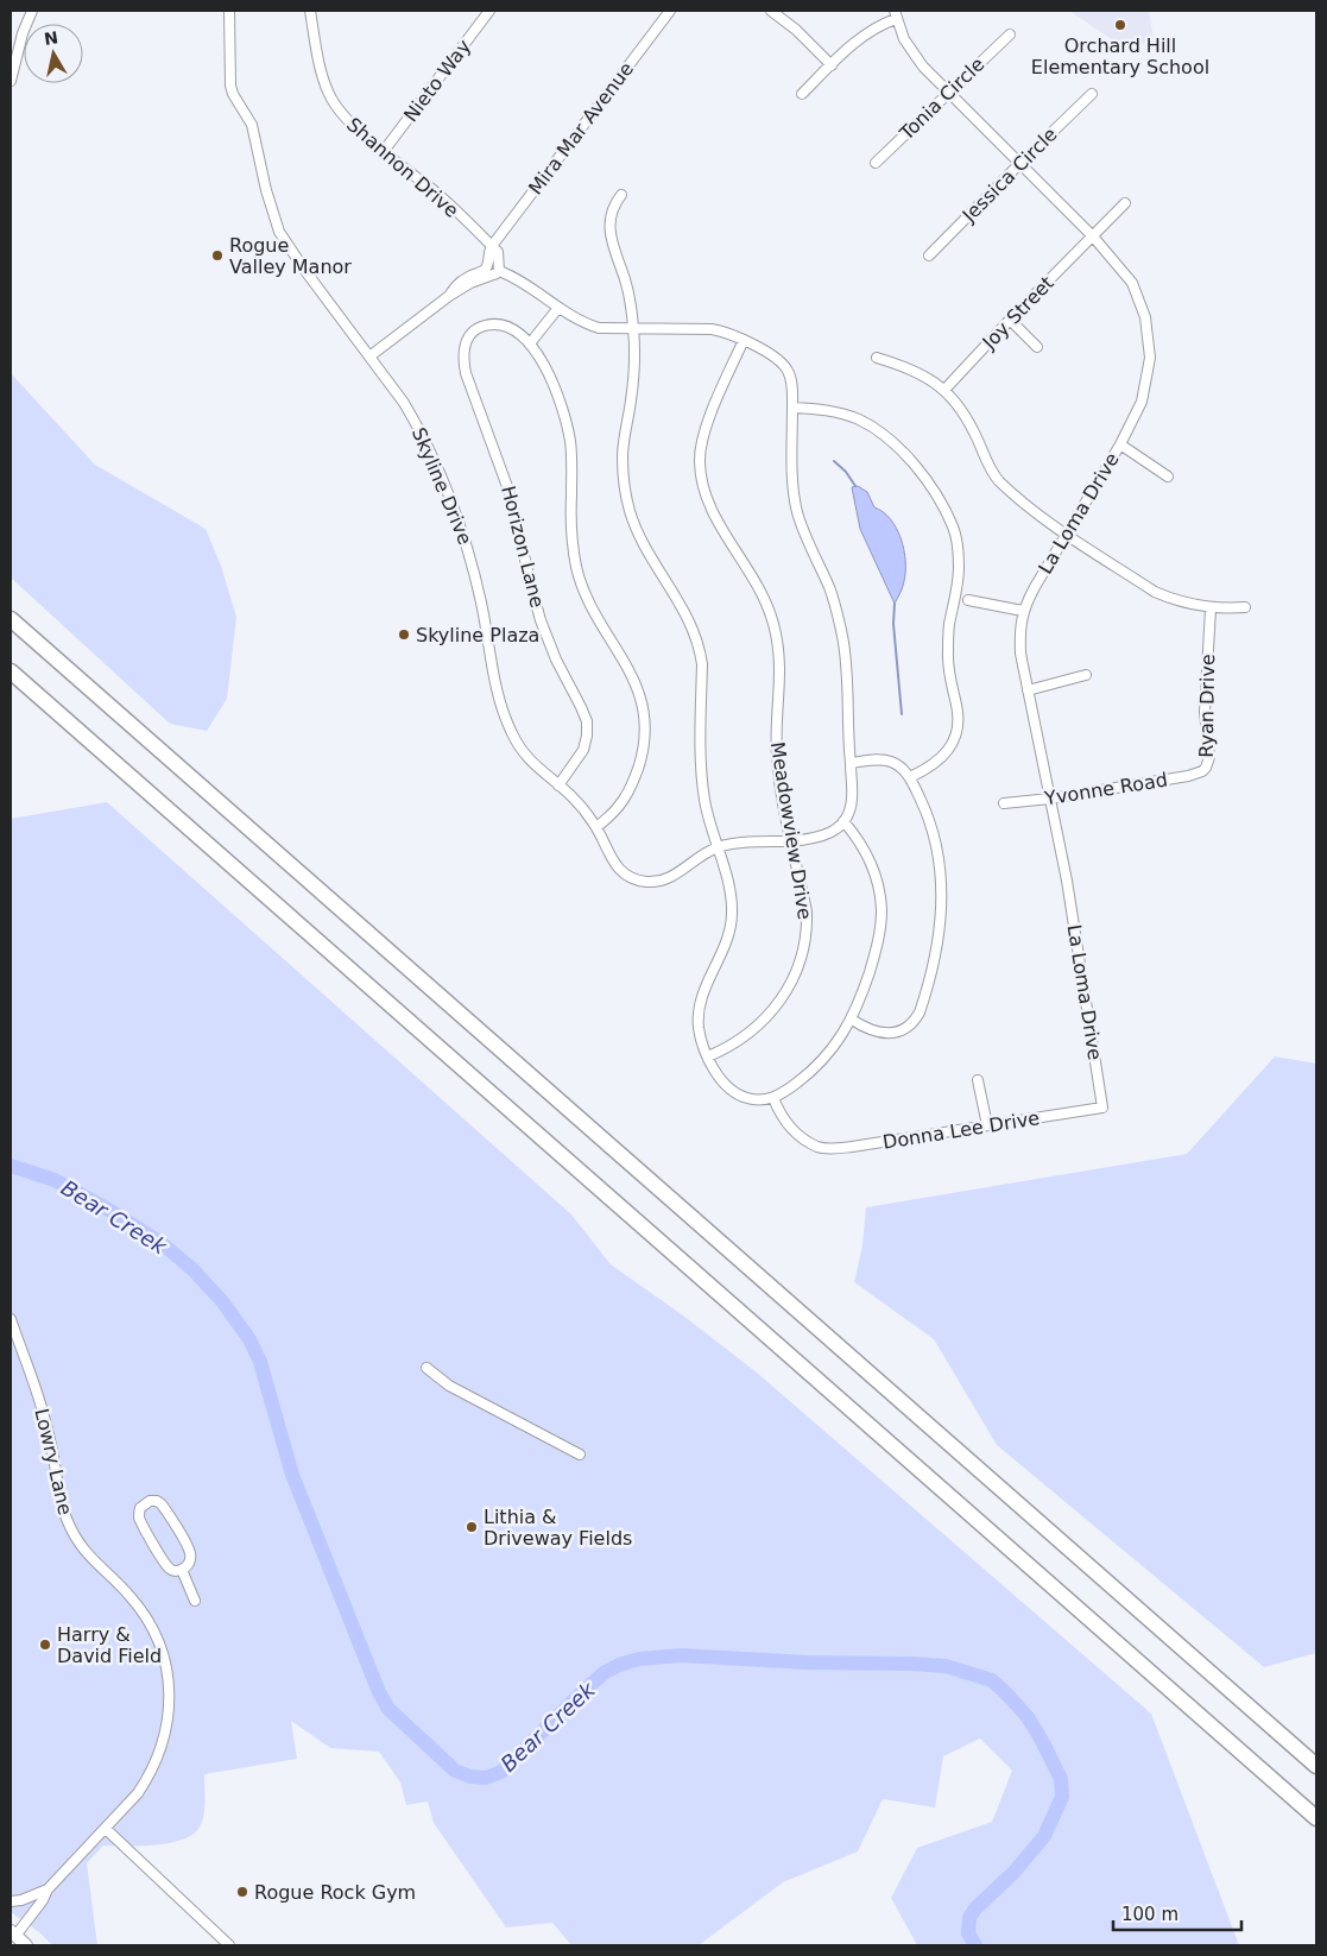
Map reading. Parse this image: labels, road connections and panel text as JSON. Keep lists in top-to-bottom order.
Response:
{
  "streets": {
    "street": [
      "Nieto Way",
      "Tonia Circle",
      "Mira Mar Avenue",
      "Shannon Drive",
      "Jessica Circle",
      "Joy Street",
      "Skyline Drive",
      "La Loma Drive",
      "Horizon Lane",
      "Ryan Drive",
      "Yvonne Road",
      "Meadowview Drive",
      "Donna Lee Drive",
      "Lowry Lane"
    ]
  },
  "crossings": [
    ["Nieto Way", "Shannon Drive"],
    ["Tonia Circle", "La Loma Drive"],
    ["Mira Mar Avenue", "Shannon Drive"],
    ["Mira Mar Avenue", "Skyline Drive"],
    ["Jessica Circle", "La Loma Drive"],
    ["Joy Street", "La Loma Drive"],
    ["Skyline Drive", "Horizon Lane"],
    ["Skyline Drive", "Meadowview Drive"],
    ["La Loma Drive", "Yvonne Road"],
    ["La Loma Drive", "Donna Lee Drive"],
    ["Ryan Drive", "Yvonne Road"]
  ],
  "water": ["Bear Creek"],
  "places": [
    "Orchard Hill Elementary School",
    "Rogue Valley Manor",
    "Skyline Plaza",
    "Lithia & Driveway Fields",
    "Harry & David Field",
    "Rogue Rock Gym"
  ],
  "scale_bar": "100 m",
  "north": "top"
}
